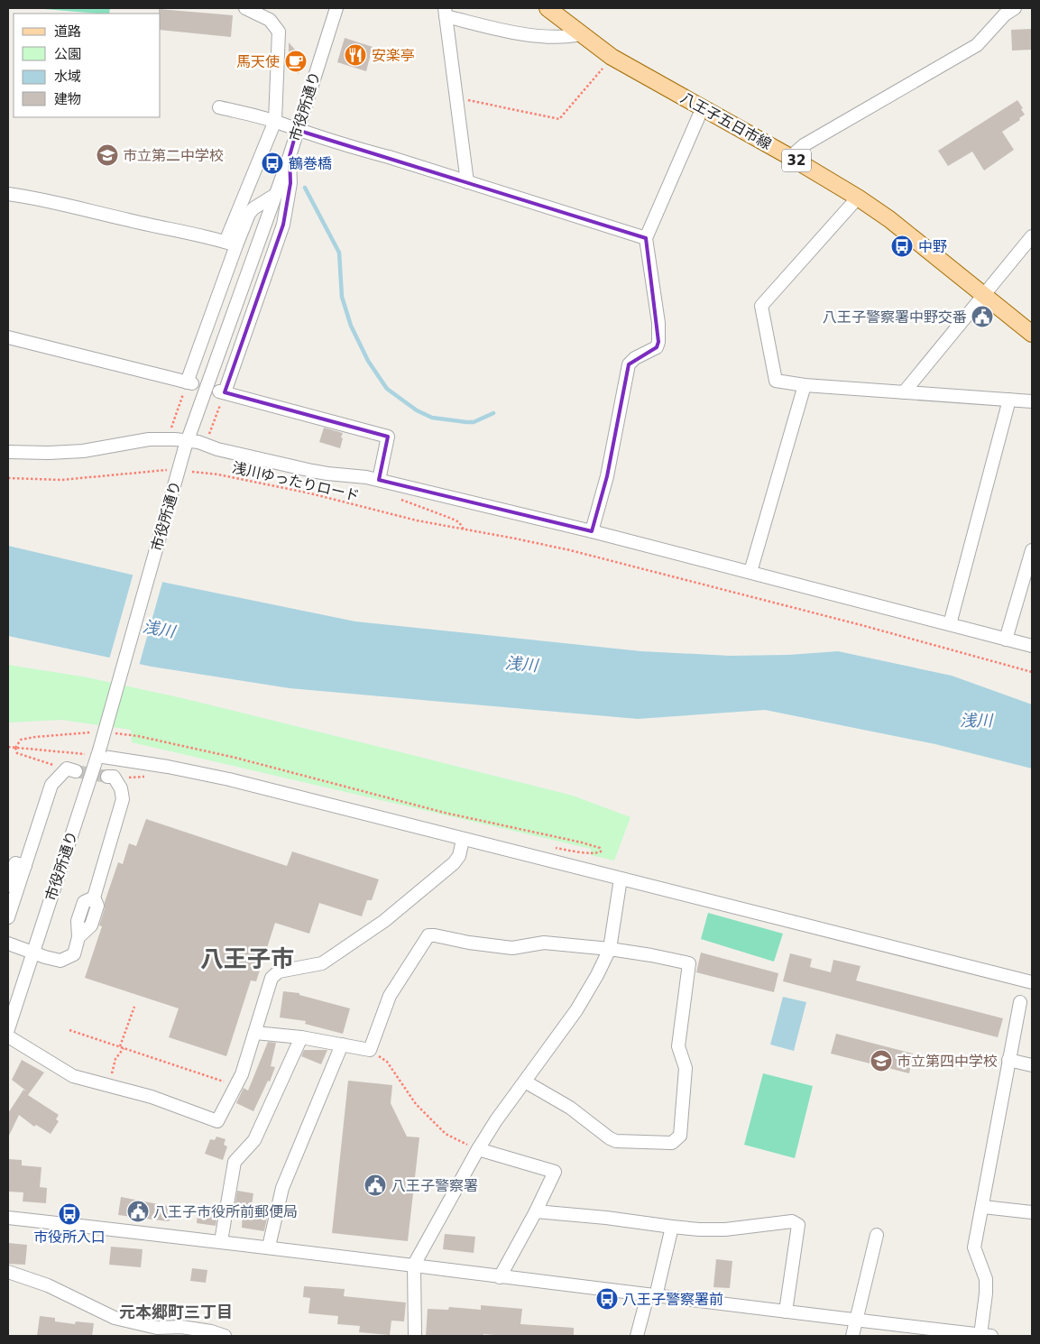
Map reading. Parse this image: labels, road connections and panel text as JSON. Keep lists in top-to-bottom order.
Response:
{
  "streets": {
    "main road": ["八王子五日市線", "32"],
    "street": ["市役所通り"],
    "path": ["浅川ゆったりロード"]
  },
  "districts": ["八王子市", "元本郷町三丁目"],
  "water": ["浅川"],
  "places": {
    "restaurant": ["安楽亭"],
    "cafe": ["馬天使"],
    "school or university": ["市立第二中学校", "市立第四中学校"],
    "bus stop": [
      "鶴巻橋",
      "中野",
      "市役所入口",
      "八王子警察署前"
    ],
    "public building": ["八王子警察署中野交番", "八王子警察署", "八王子市役所前郵便局"]
  },
  "legend": [
    "道路",
    "公園",
    "水域",
    "建物"
  ]
}
